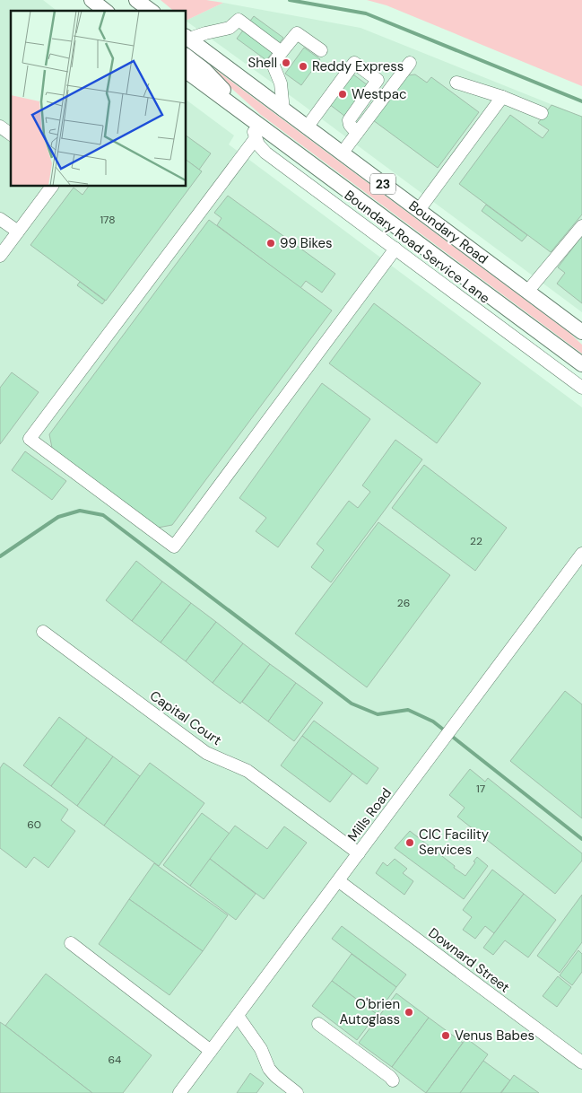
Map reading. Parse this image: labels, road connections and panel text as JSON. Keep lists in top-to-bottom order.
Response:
{
  "streets": {
    "main road": ["23", "Boundary Road"],
    "street": [
      "Boundary Road Service Lane",
      "Capital Court",
      "Mills Road",
      "Downard Street"
    ]
  },
  "crossings": [
    ["Boundary Road", "Boundary Road Service Lane"],
    ["Capital Court", "Mills Road"],
    ["Mills Road", "Downard Street"]
  ],
  "places": [
    "Shell",
    "Reddy Express",
    "Westpac",
    "99 Bikes",
    "CIC Facility Services",
    "O'brien Autoglass",
    "Venus Babes"
  ],
  "house_numbers": [
    "178",
    "22",
    "26",
    "17",
    "60",
    "64"
  ]
}
